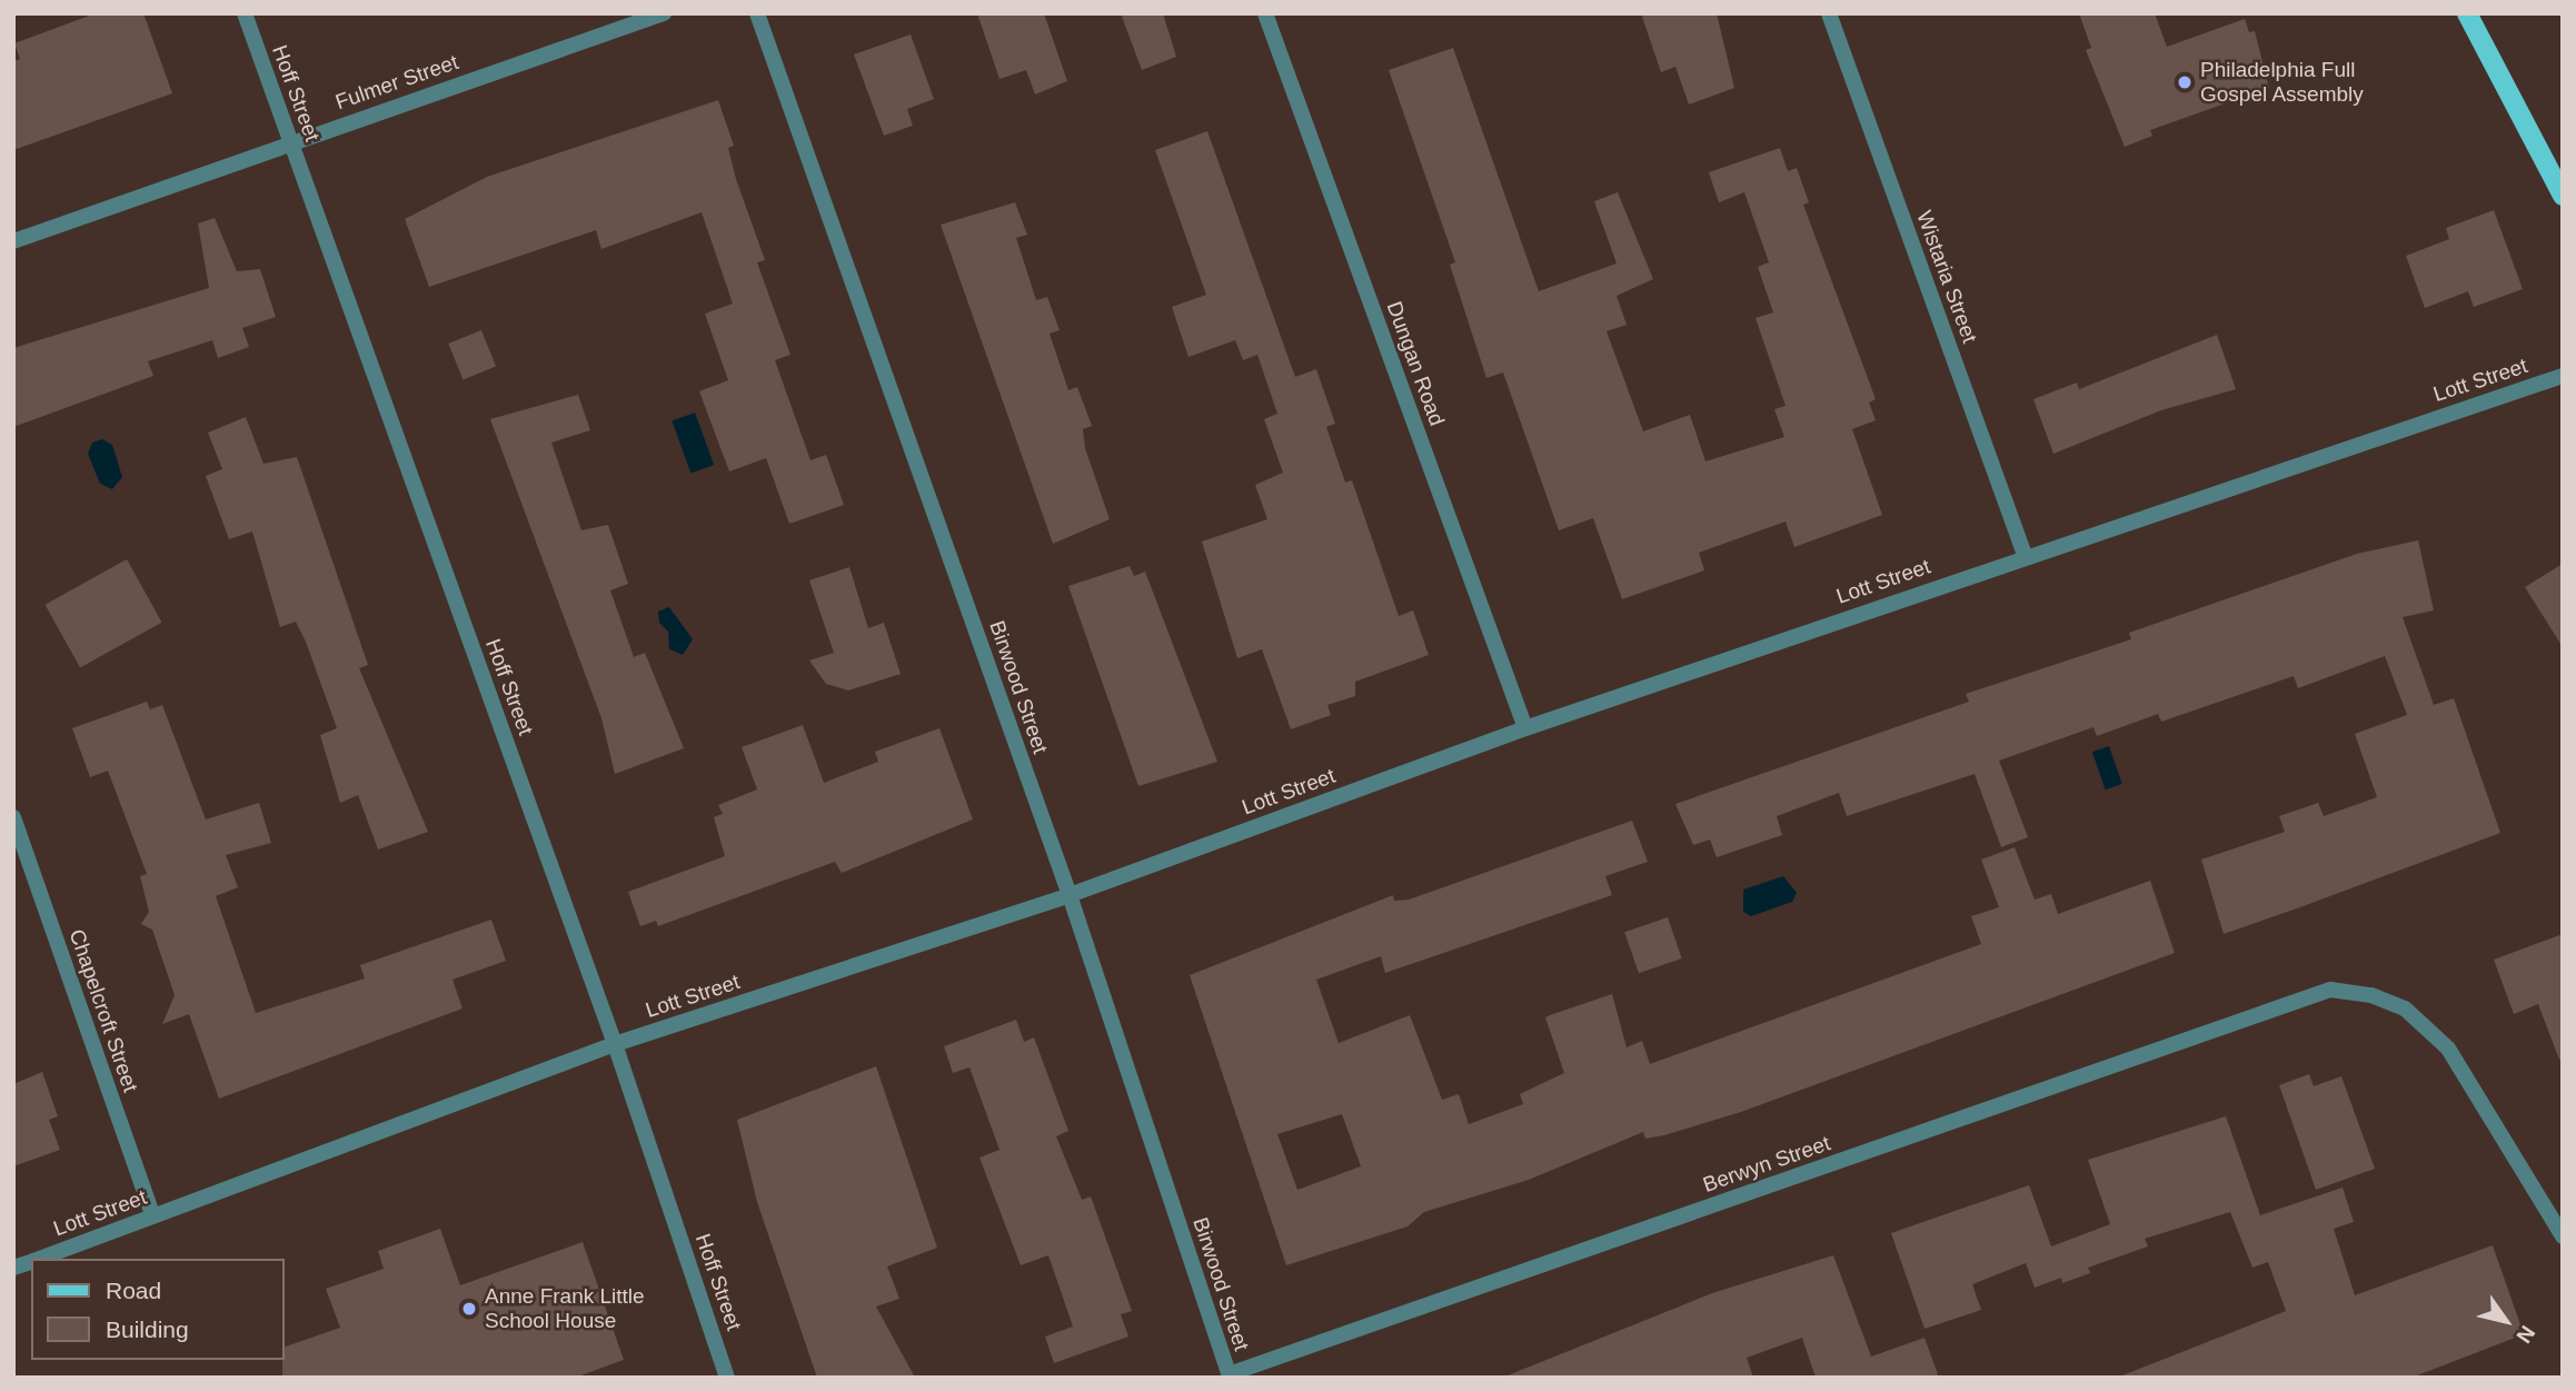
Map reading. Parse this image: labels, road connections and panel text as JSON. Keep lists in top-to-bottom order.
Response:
{
  "streets": {
    "street": [
      "Fulmer Street",
      "Hoff Street",
      "Wistaria Street",
      "Dungan Road",
      "Lott Street",
      "Birwood Street",
      "Chapelcroft Street",
      "Berwyn Street"
    ]
  },
  "crossings": [
    ["Fulmer Street", "Hoff Street"],
    ["Hoff Street", "Lott Street"],
    ["Wistaria Street", "Lott Street"],
    ["Dungan Road", "Lott Street"],
    ["Lott Street", "Birwood Street"],
    ["Lott Street", "Chapelcroft Street"],
    ["Birwood Street", "Berwyn Street"]
  ],
  "places": ["Philadelphia Full Gospel Assembly", "Anne Frank Little School House"],
  "legend": ["Road", "Building"],
  "north": "bottom right"
}
